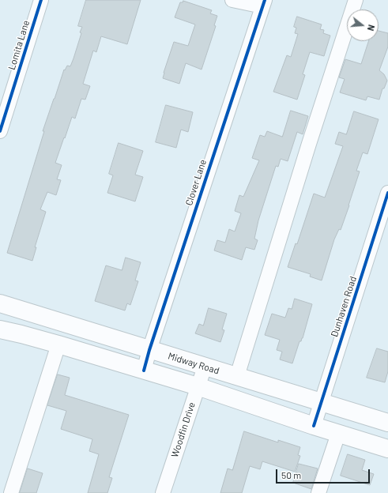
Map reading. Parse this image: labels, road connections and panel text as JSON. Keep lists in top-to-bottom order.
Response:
{
  "streets": {
    "main road": ["Midway Road"],
    "street": [
      "Lomita Lane",
      "Clover Lane",
      "Dunhaven Road",
      "Woodfin Drive"
    ]
  },
  "crossings": [
    ["Clover Lane", "Midway Road"],
    ["Dunhaven Road", "Midway Road"],
    ["Midway Road", "Woodfin Drive"]
  ],
  "scale_bar": "50 m",
  "north": "right"
}
